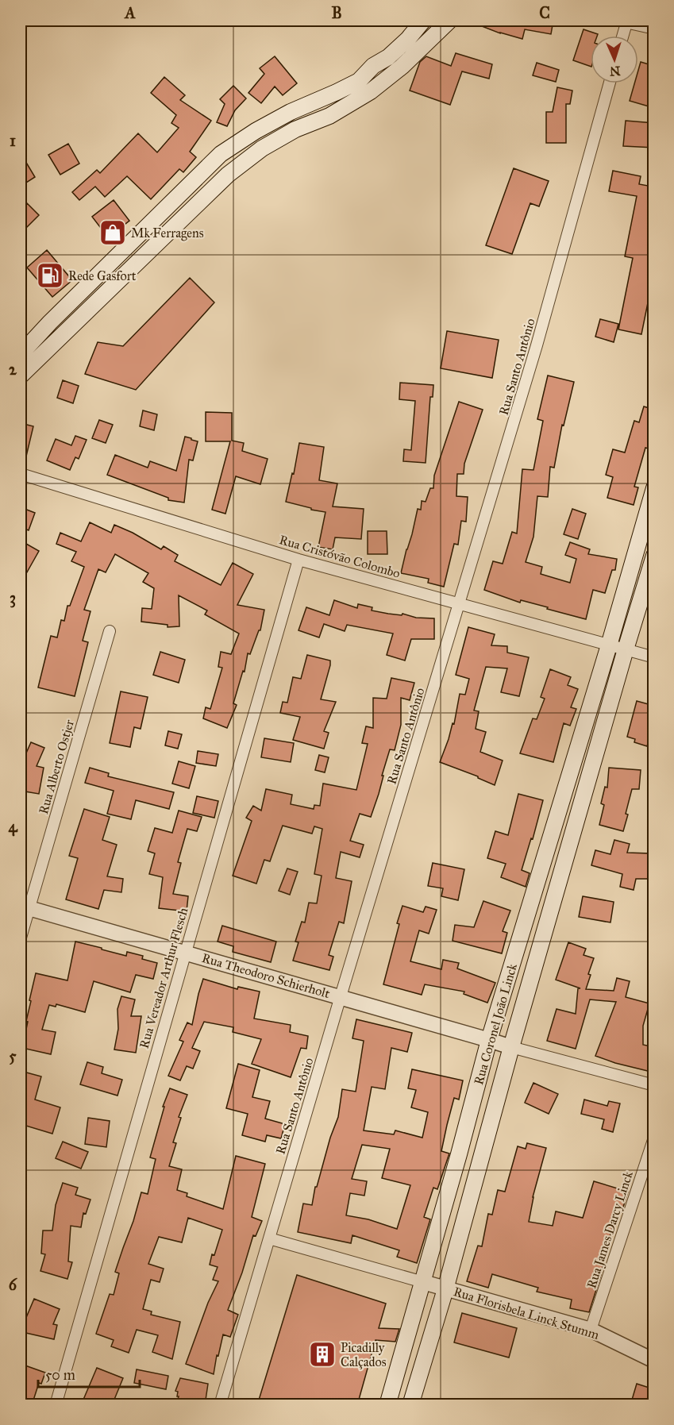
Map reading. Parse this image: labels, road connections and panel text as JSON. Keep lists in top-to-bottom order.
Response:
{
  "streets": {
    "main road": ["Rua Coronel João Linck"],
    "street": [
      "Rua Santo Antônio",
      "Rua Cristóvão Colombo",
      "Rua Alberto Ostjer",
      "Rua Theodoro Schierholt",
      "Rua Vereador Arthur Flesch",
      "Rua James Darcy Linck",
      "Rua Florisbela Linck Stumm"
    ]
  },
  "crossings": [
    ["Rua Santo Antônio", "Rua Cristóvão Colombo"],
    ["Rua Santo Antônio", "Rua Theodoro Schierholt"],
    ["Rua Cristóvão Colombo", "Rua Vereador Arthur Flesch"],
    ["Rua Cristóvão Colombo", "Rua Coronel João Linck"],
    ["Rua Alberto Ostjer", "Rua Theodoro Schierholt"],
    ["Rua Theodoro Schierholt", "Rua Vereador Arthur Flesch"],
    ["Rua Theodoro Schierholt", "Rua Coronel João Linck"],
    ["Rua Coronel João Linck", "Rua Florisbela Linck Stumm"],
    ["Rua James Darcy Linck", "Rua Florisbela Linck Stumm"]
  ],
  "places": {
    "shop": ["Mk Ferragens"],
    "fuel station": ["Rede Gasfort"],
    "building": ["Picadilly Calçados"]
  },
  "scale_bar": "50 m",
  "north": "bottom",
  "grid": {
    "columns": ["A", "B", "C"],
    "rows": [
      "1",
      "2",
      "3",
      "4",
      "5",
      "6"
    ]
  }
}
